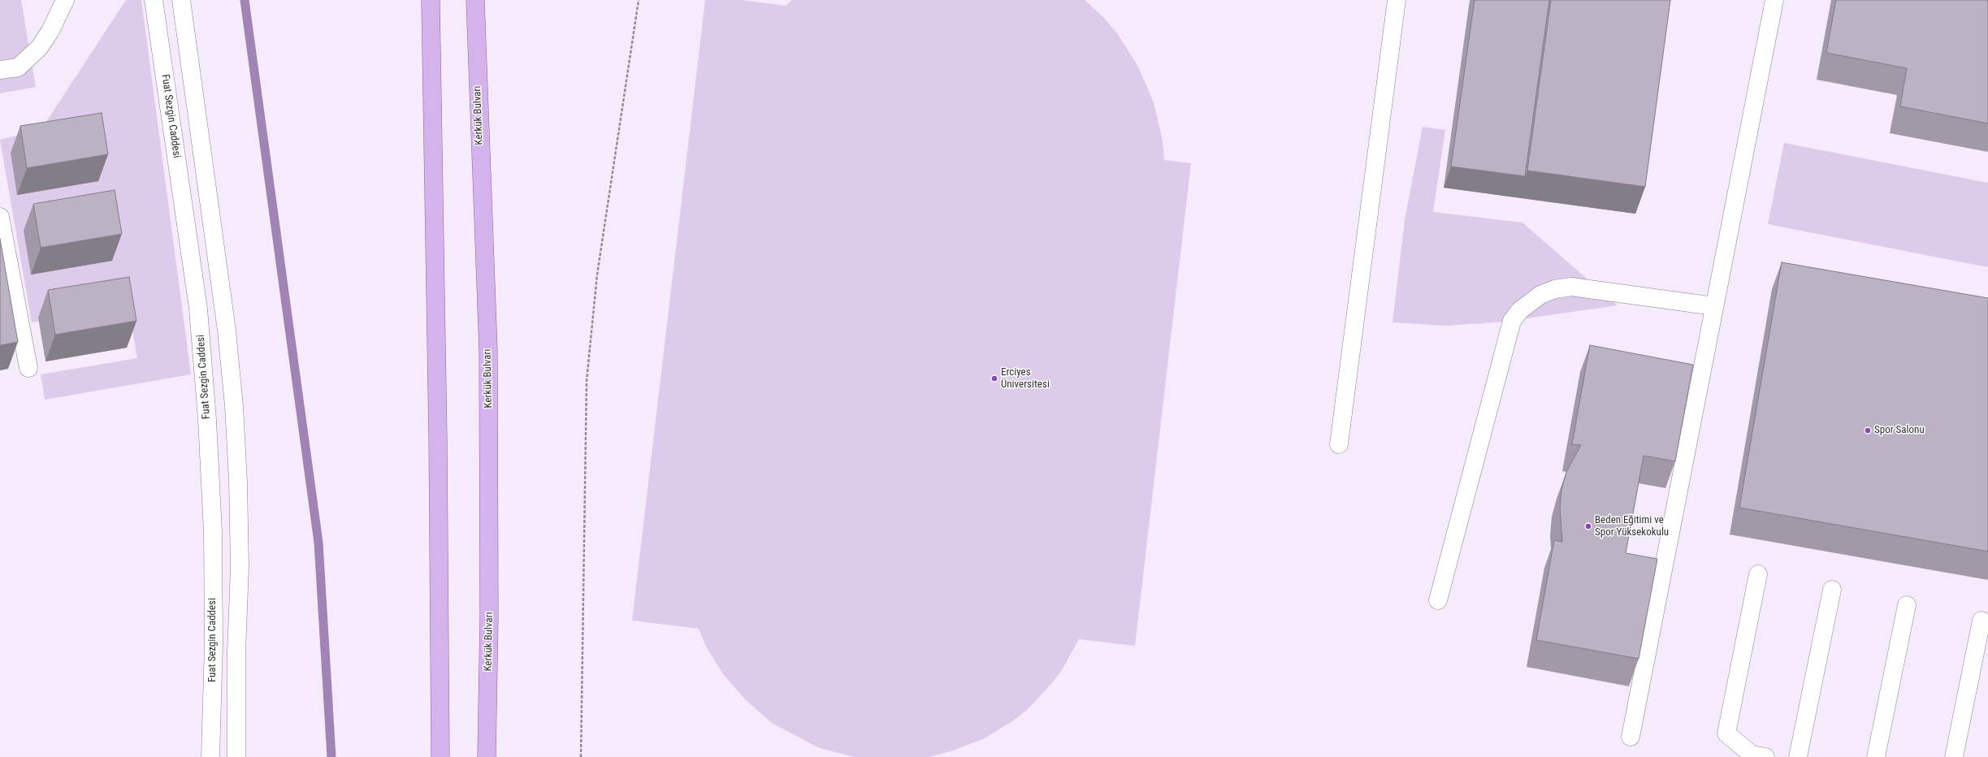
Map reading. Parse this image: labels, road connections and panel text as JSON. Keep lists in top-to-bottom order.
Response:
{
  "streets": {
    "main road": ["Kerkük Bulvarı"],
    "street": ["Fuat Sezgin Caddesi"]
  },
  "places": ["Erciyes Üniversitesi", "Spor Salonu", "Beden Eğitimi ve Spor Yüksekokulu"]
}
